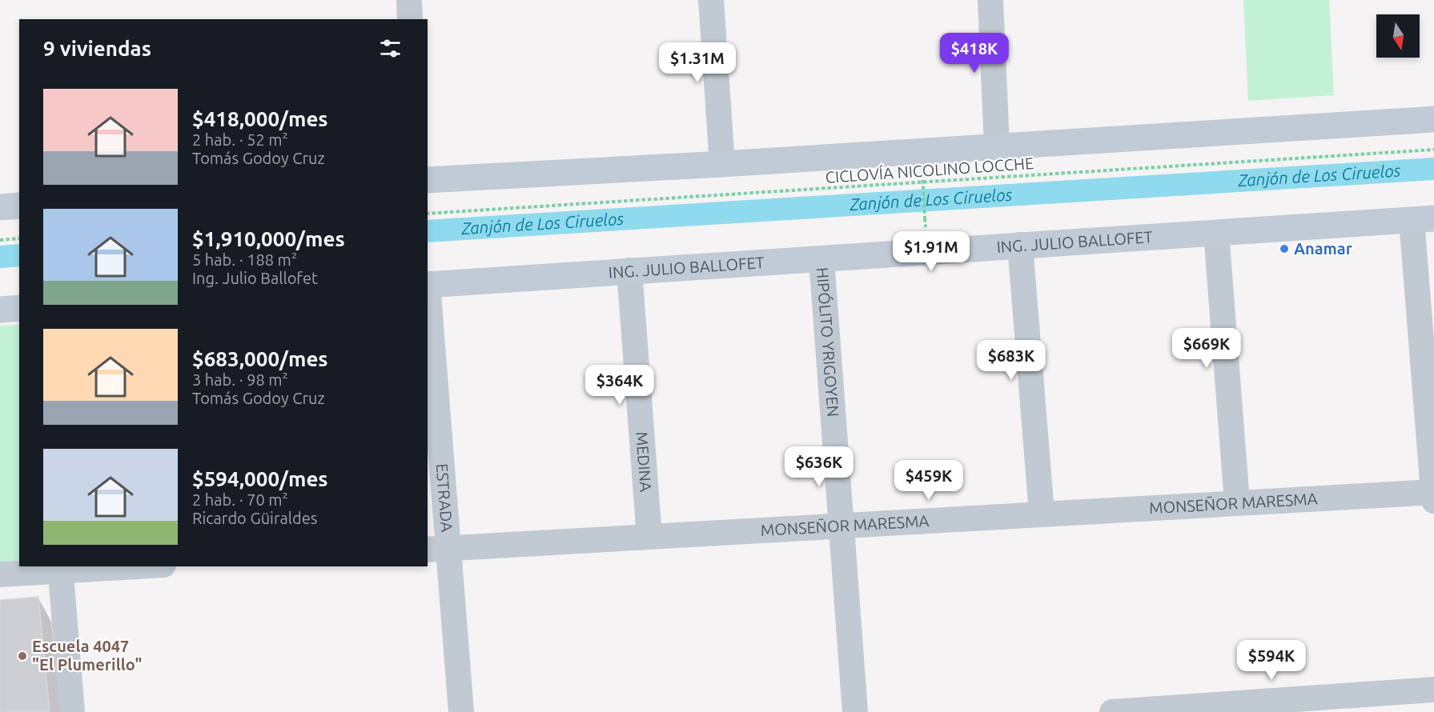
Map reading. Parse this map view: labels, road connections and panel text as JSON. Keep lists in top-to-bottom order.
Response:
{
  "streets": {
    "street": [
      "ING. JULIO BALLOFET",
      "HIPÓLITO YRIGOYEN",
      "MEDINA",
      "ESTRADA",
      "MONSEÑOR MARESMA"
    ],
    "path": ["CICLOVÍA NICOLINO LOCCHE"]
  },
  "crossings": [
    ["ING. JULIO BALLOFET", "HIPÓLITO YRIGOYEN"],
    ["ING. JULIO BALLOFET", "MEDINA"],
    ["HIPÓLITO YRIGOYEN", "MONSEÑOR MARESMA"],
    ["MEDINA", "MONSEÑOR MARESMA"],
    ["ESTRADA", "MONSEÑOR MARESMA"]
  ],
  "water": ["Zanjón de Los Ciruelos"],
  "places": ["Anamar", "Escuela 4047 \"El Plumerillo\""],
  "north": "bottom",
  "page": {
    "heading": "9 viviendas",
    "price": [
      "$418K",
      "$1.31M",
      "$1.91M",
      "$669K",
      "$683K",
      "$364K",
      "$636K",
      "$459K",
      "$594K"
    ],
    "list": [
      {
        "name": "$418,000/mes",
        "note": "2 hab. · 52 m² · Tomás Godoy Cruz"
      },
      {
        "name": "$1,910,000/mes",
        "note": "5 hab. · 188 m² · Ing. Julio Ballofet"
      },
      {
        "name": "$683,000/mes",
        "note": "3 hab. · 98 m² · Tomás Godoy Cruz"
      },
      {
        "name": "$594,000/mes",
        "note": "2 hab. · 70 m² · Ricardo Güiraldes"
      }
    ]
  }
}
